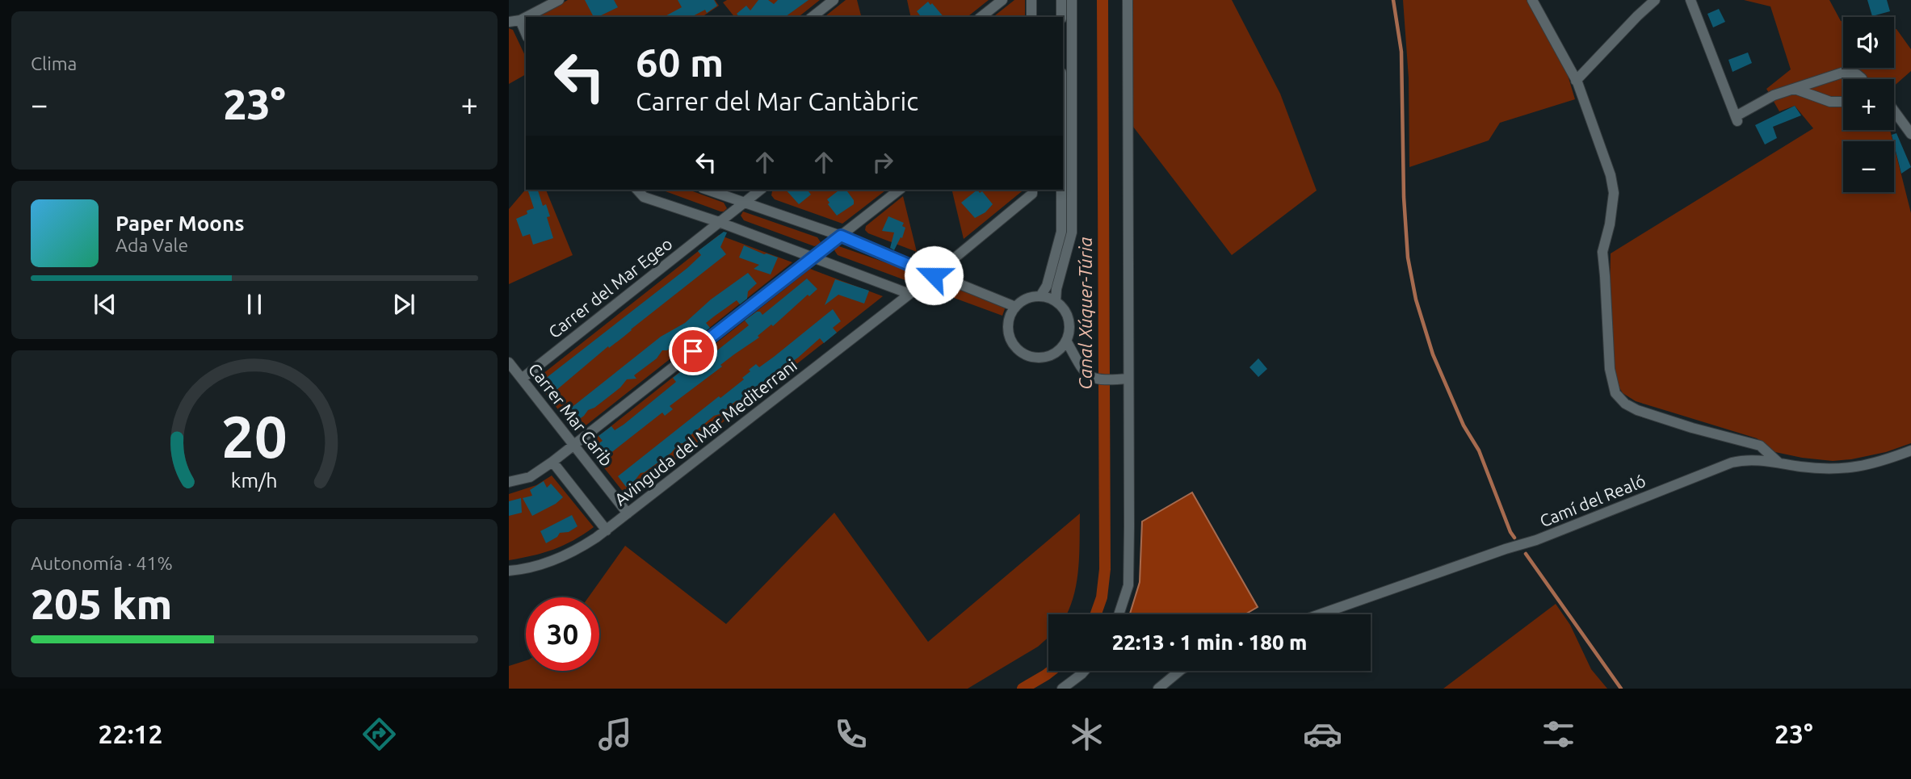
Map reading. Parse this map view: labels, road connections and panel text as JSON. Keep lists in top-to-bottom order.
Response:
{
  "streets": {
    "street": [
      "Carrer del Mar Egeo",
      "Carrer Mar Carib",
      "Avinguda del Mar Mediterrani",
      "Camí del Realó"
    ]
  },
  "crossings": [
    ["Carrer del Mar Egeo", "Carrer Mar Carib"],
    ["Carrer Mar Carib", "Avinguda del Mar Mediterrani"]
  ],
  "water": ["Canal Xúquer-Túria"],
  "page": {
    "tile": [
      "Clima",
      ["Autonomía · 41%", "205 km"]
    ],
    "map_buttons": ["+", "−"],
    "turn": ["60 m", "Carrer del Mar Cantàbric"],
    "heat": ["−", "23°", "+"],
    "song": ["Paper Moons", "Ada Vale"],
    "limit": "30",
    "trip": "22:13 · 1 min · 180 m",
    "tabs": ["22:12", "23°"],
    "gauge": ["20", "km/h"]
  }
}
